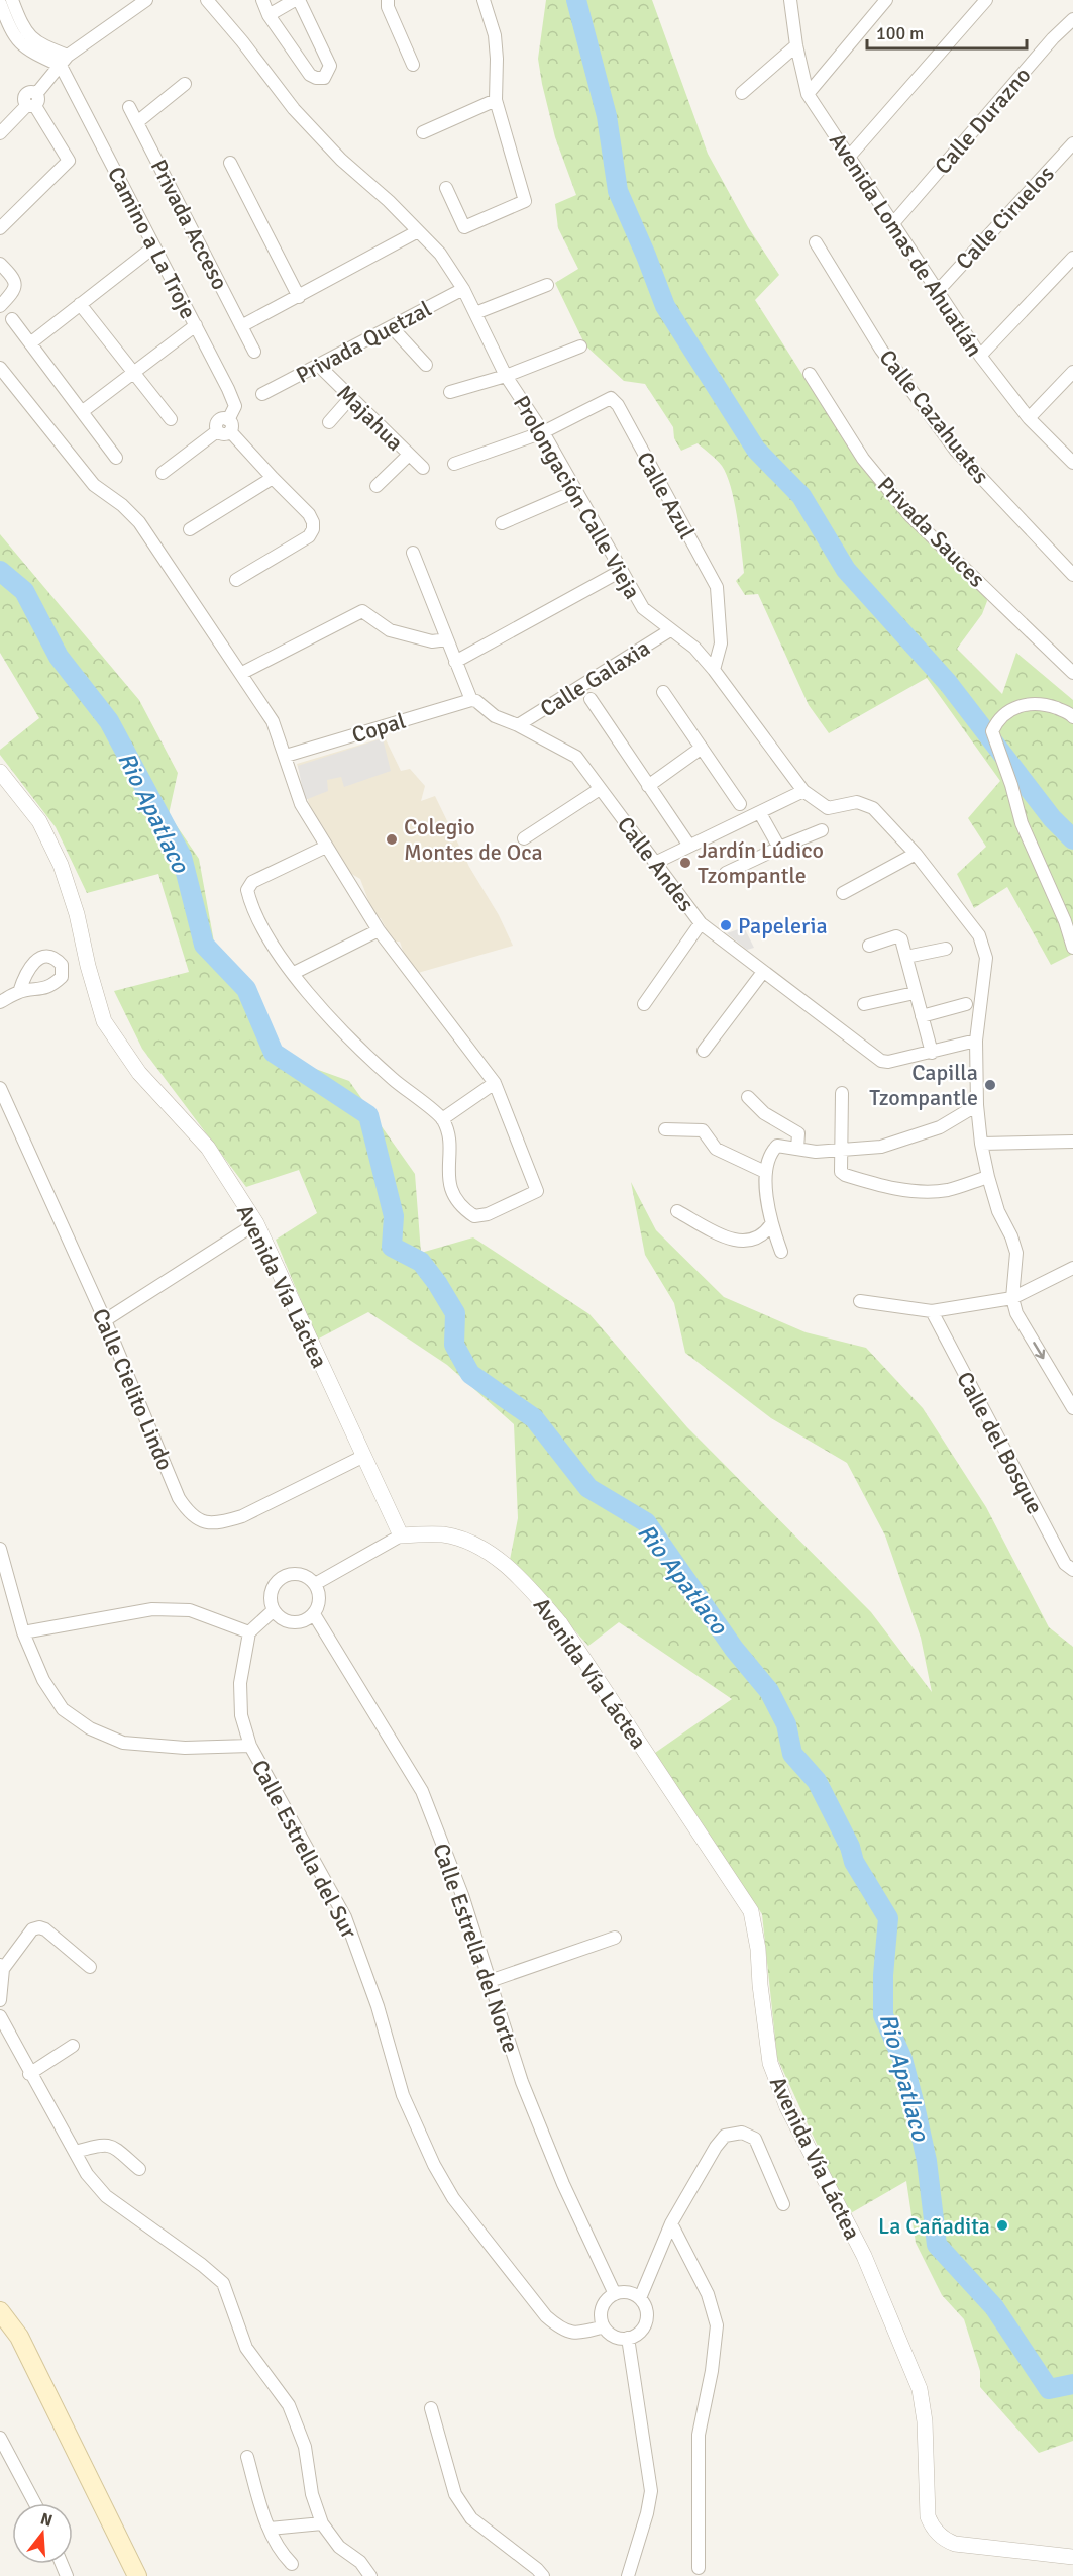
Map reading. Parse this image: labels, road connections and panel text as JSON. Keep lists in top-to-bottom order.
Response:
{
  "streets": {
    "street": [
      "Calle Durazno",
      "Calle Ciruelos",
      "Privada Acceso",
      "Camino a La Troje",
      "Avenida Lomas de Ahuatlán",
      "Privada Quetzal",
      "Calle Cazahuates",
      "Majahua",
      "Calle Azul",
      "Prolongación Calle Vieja",
      "Privada Sauces",
      "Calle Galaxia",
      "Copal",
      "Calle Andes",
      "Avenida Vía Láctea",
      "Calle Cielito Lindo",
      "Calle del Bosque",
      "Calle Estrella del Sur",
      "Calle Estrella del Norte"
    ]
  },
  "crossings": [
    ["Calle Durazno", "Avenida Lomas de Ahuatlán"],
    ["Calle Ciruelos", "Avenida Lomas de Ahuatlán"],
    ["Privada Quetzal", "Majahua"],
    ["Privada Quetzal", "Prolongación Calle Vieja"],
    ["Calle Azul", "Prolongación Calle Vieja"],
    ["Prolongación Calle Vieja", "Calle Galaxia"],
    ["Prolongación Calle Vieja", "Calle Andes"],
    ["Calle Galaxia", "Calle Andes"],
    ["Copal", "Calle Andes"],
    ["Avenida Vía Láctea", "Calle Cielito Lindo"],
    ["Calle Estrella del Sur", "Calle Estrella del Norte"]
  ],
  "water": ["Rio Apatlaco"],
  "places": [
    "Colegio Montes de Oca",
    "Jardín Lúdico Tzompantle",
    "Papeleria",
    "Capilla Tzompantle",
    "La Cañadita"
  ],
  "scale_bar": "100 m",
  "north": "top"
}
